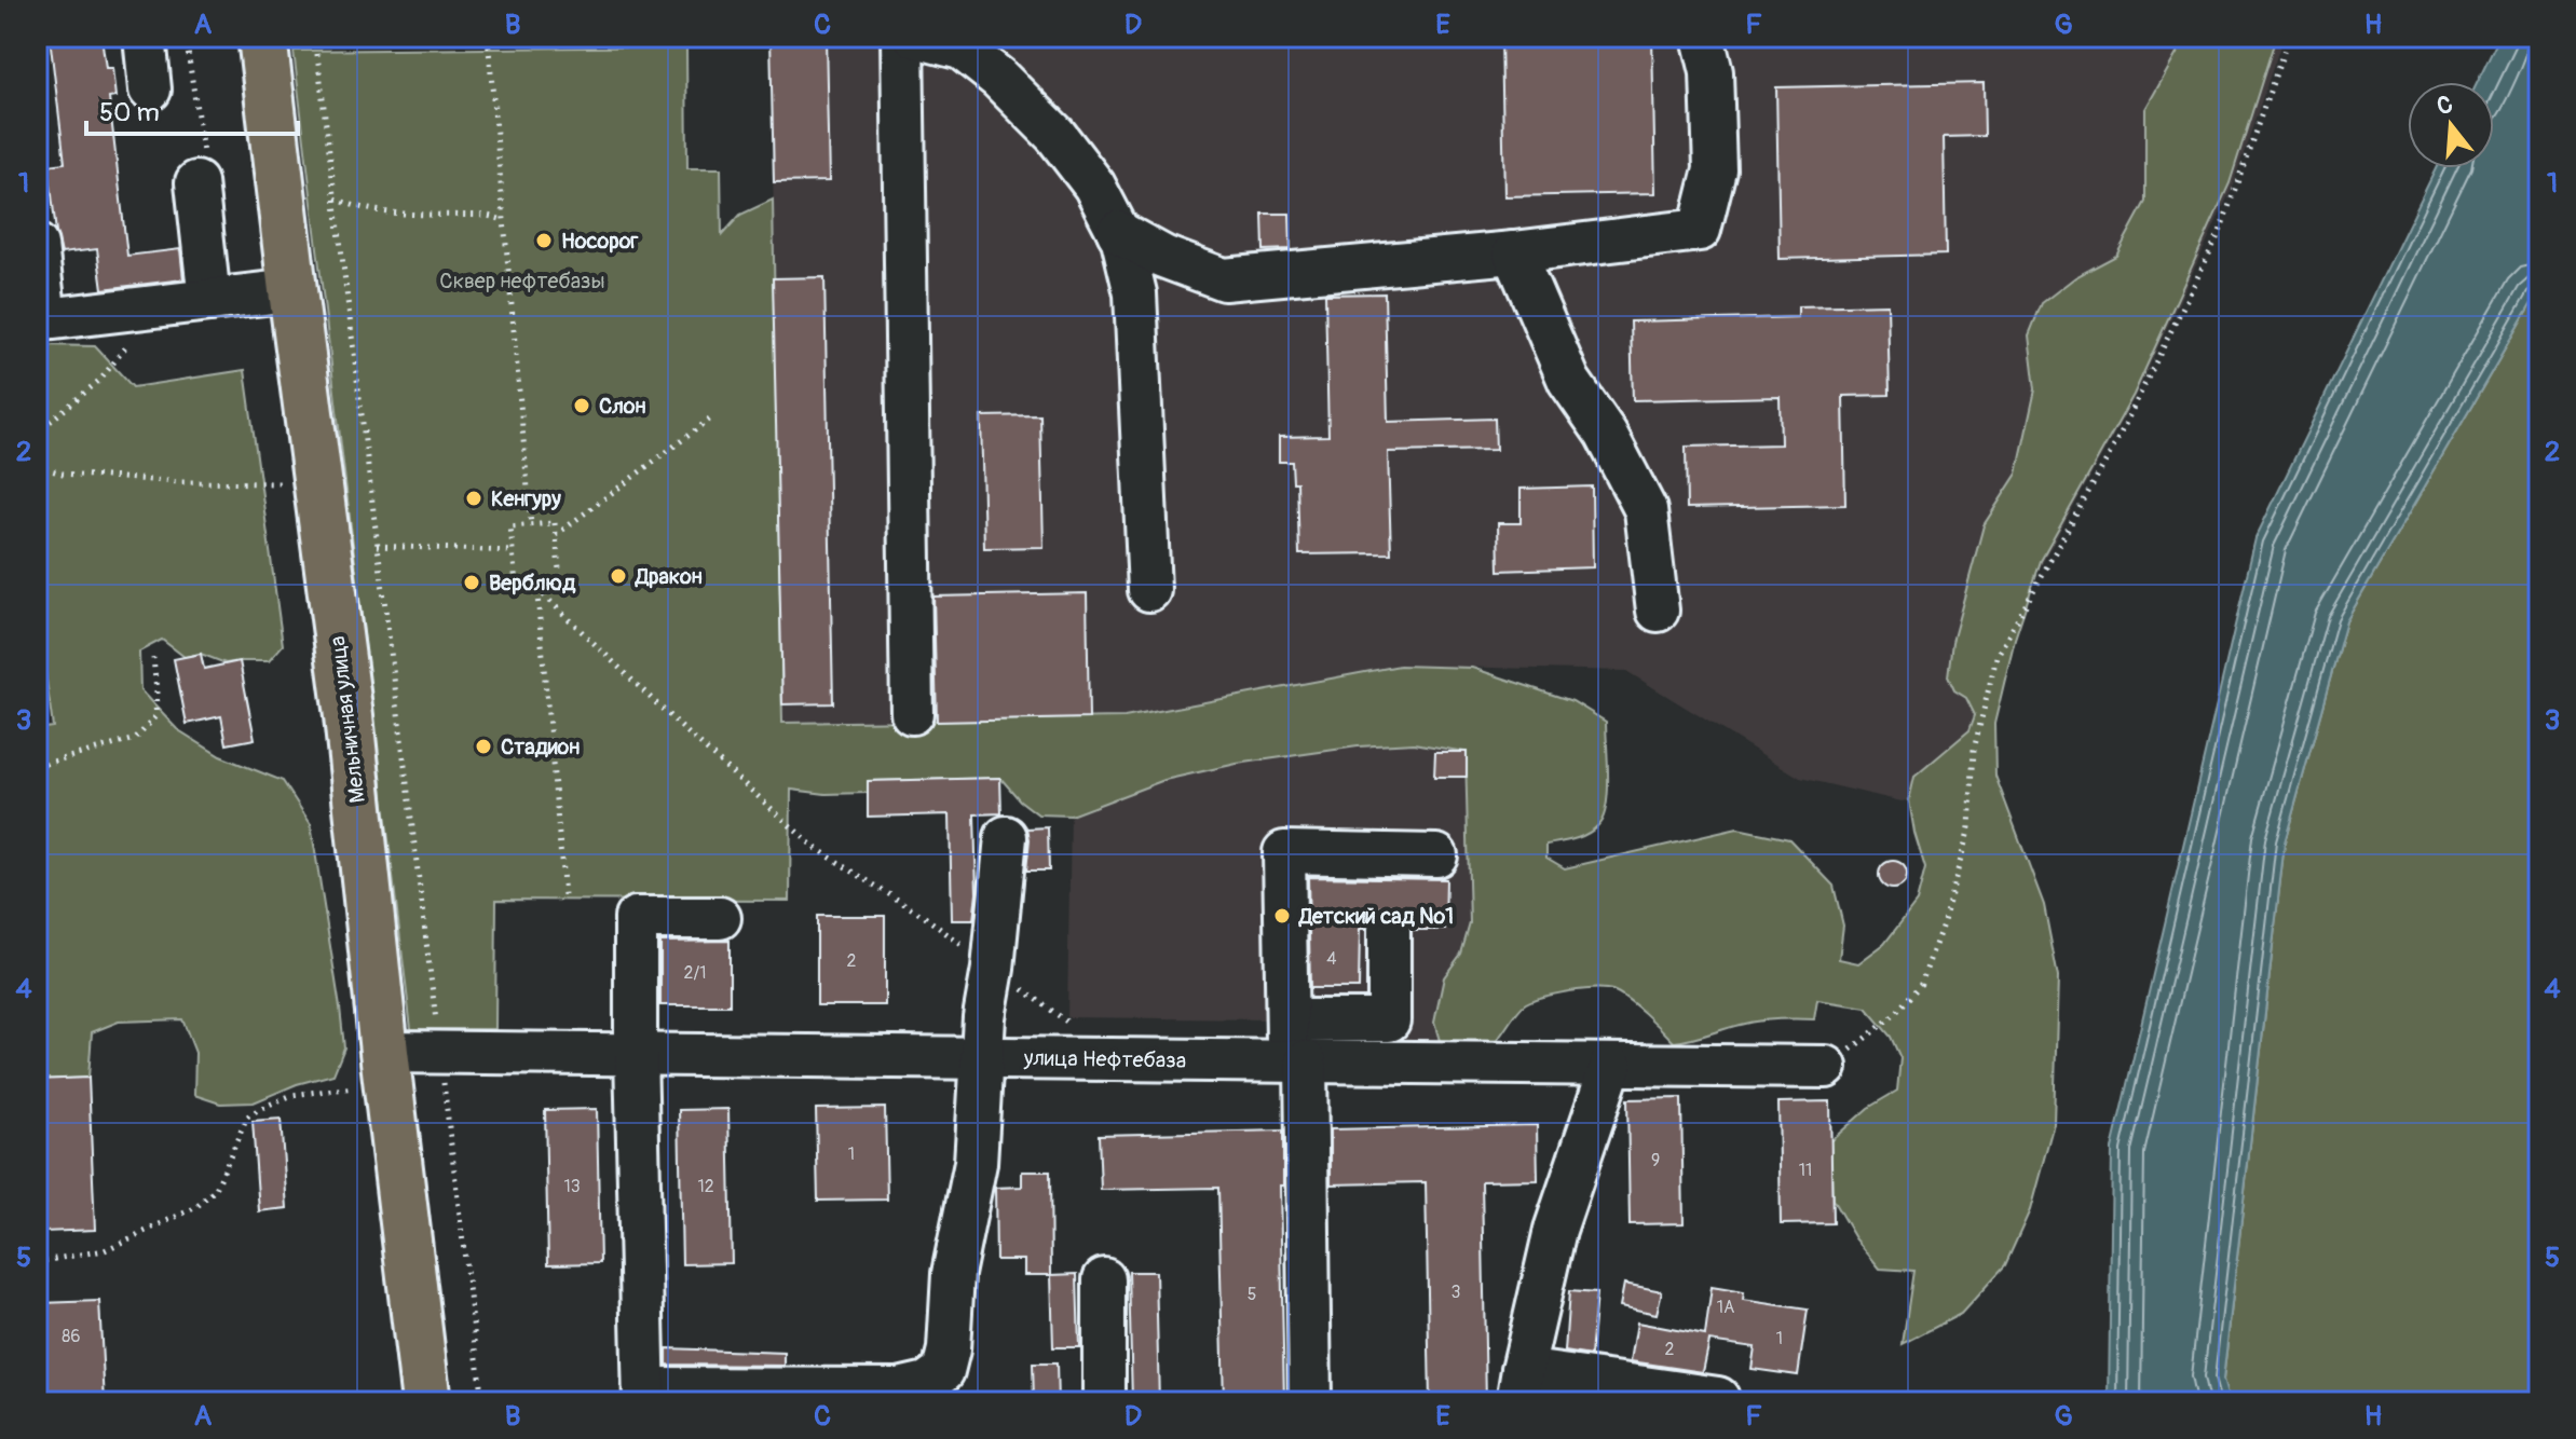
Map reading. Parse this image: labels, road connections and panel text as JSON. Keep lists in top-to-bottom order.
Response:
{
  "streets": {
    "main road": ["Мельничная улица"],
    "street": ["улица Нефтебаза"]
  },
  "crossings": [
    ["Мельничная улица", "улица Нефтебаза"]
  ],
  "parks": ["Сквер нефтебазы"],
  "places": [
    "Носорог",
    "Слон",
    "Кенгуру",
    "Дракон",
    "Верблюд",
    "Стадион",
    "Детский сад №1"
  ],
  "house_numbers": [
    "4",
    "2",
    "2/1",
    "1",
    "9",
    "11",
    "13",
    "12",
    "3",
    "5",
    "1А",
    "86",
    "1",
    "2"
  ],
  "scale_bar": "50 m",
  "north": "top",
  "grid": {
    "columns": [
      "A",
      "B",
      "C",
      "D",
      "E",
      "F",
      "G",
      "H"
    ],
    "rows": [
      "1",
      "2",
      "3",
      "4",
      "5"
    ]
  }
}
